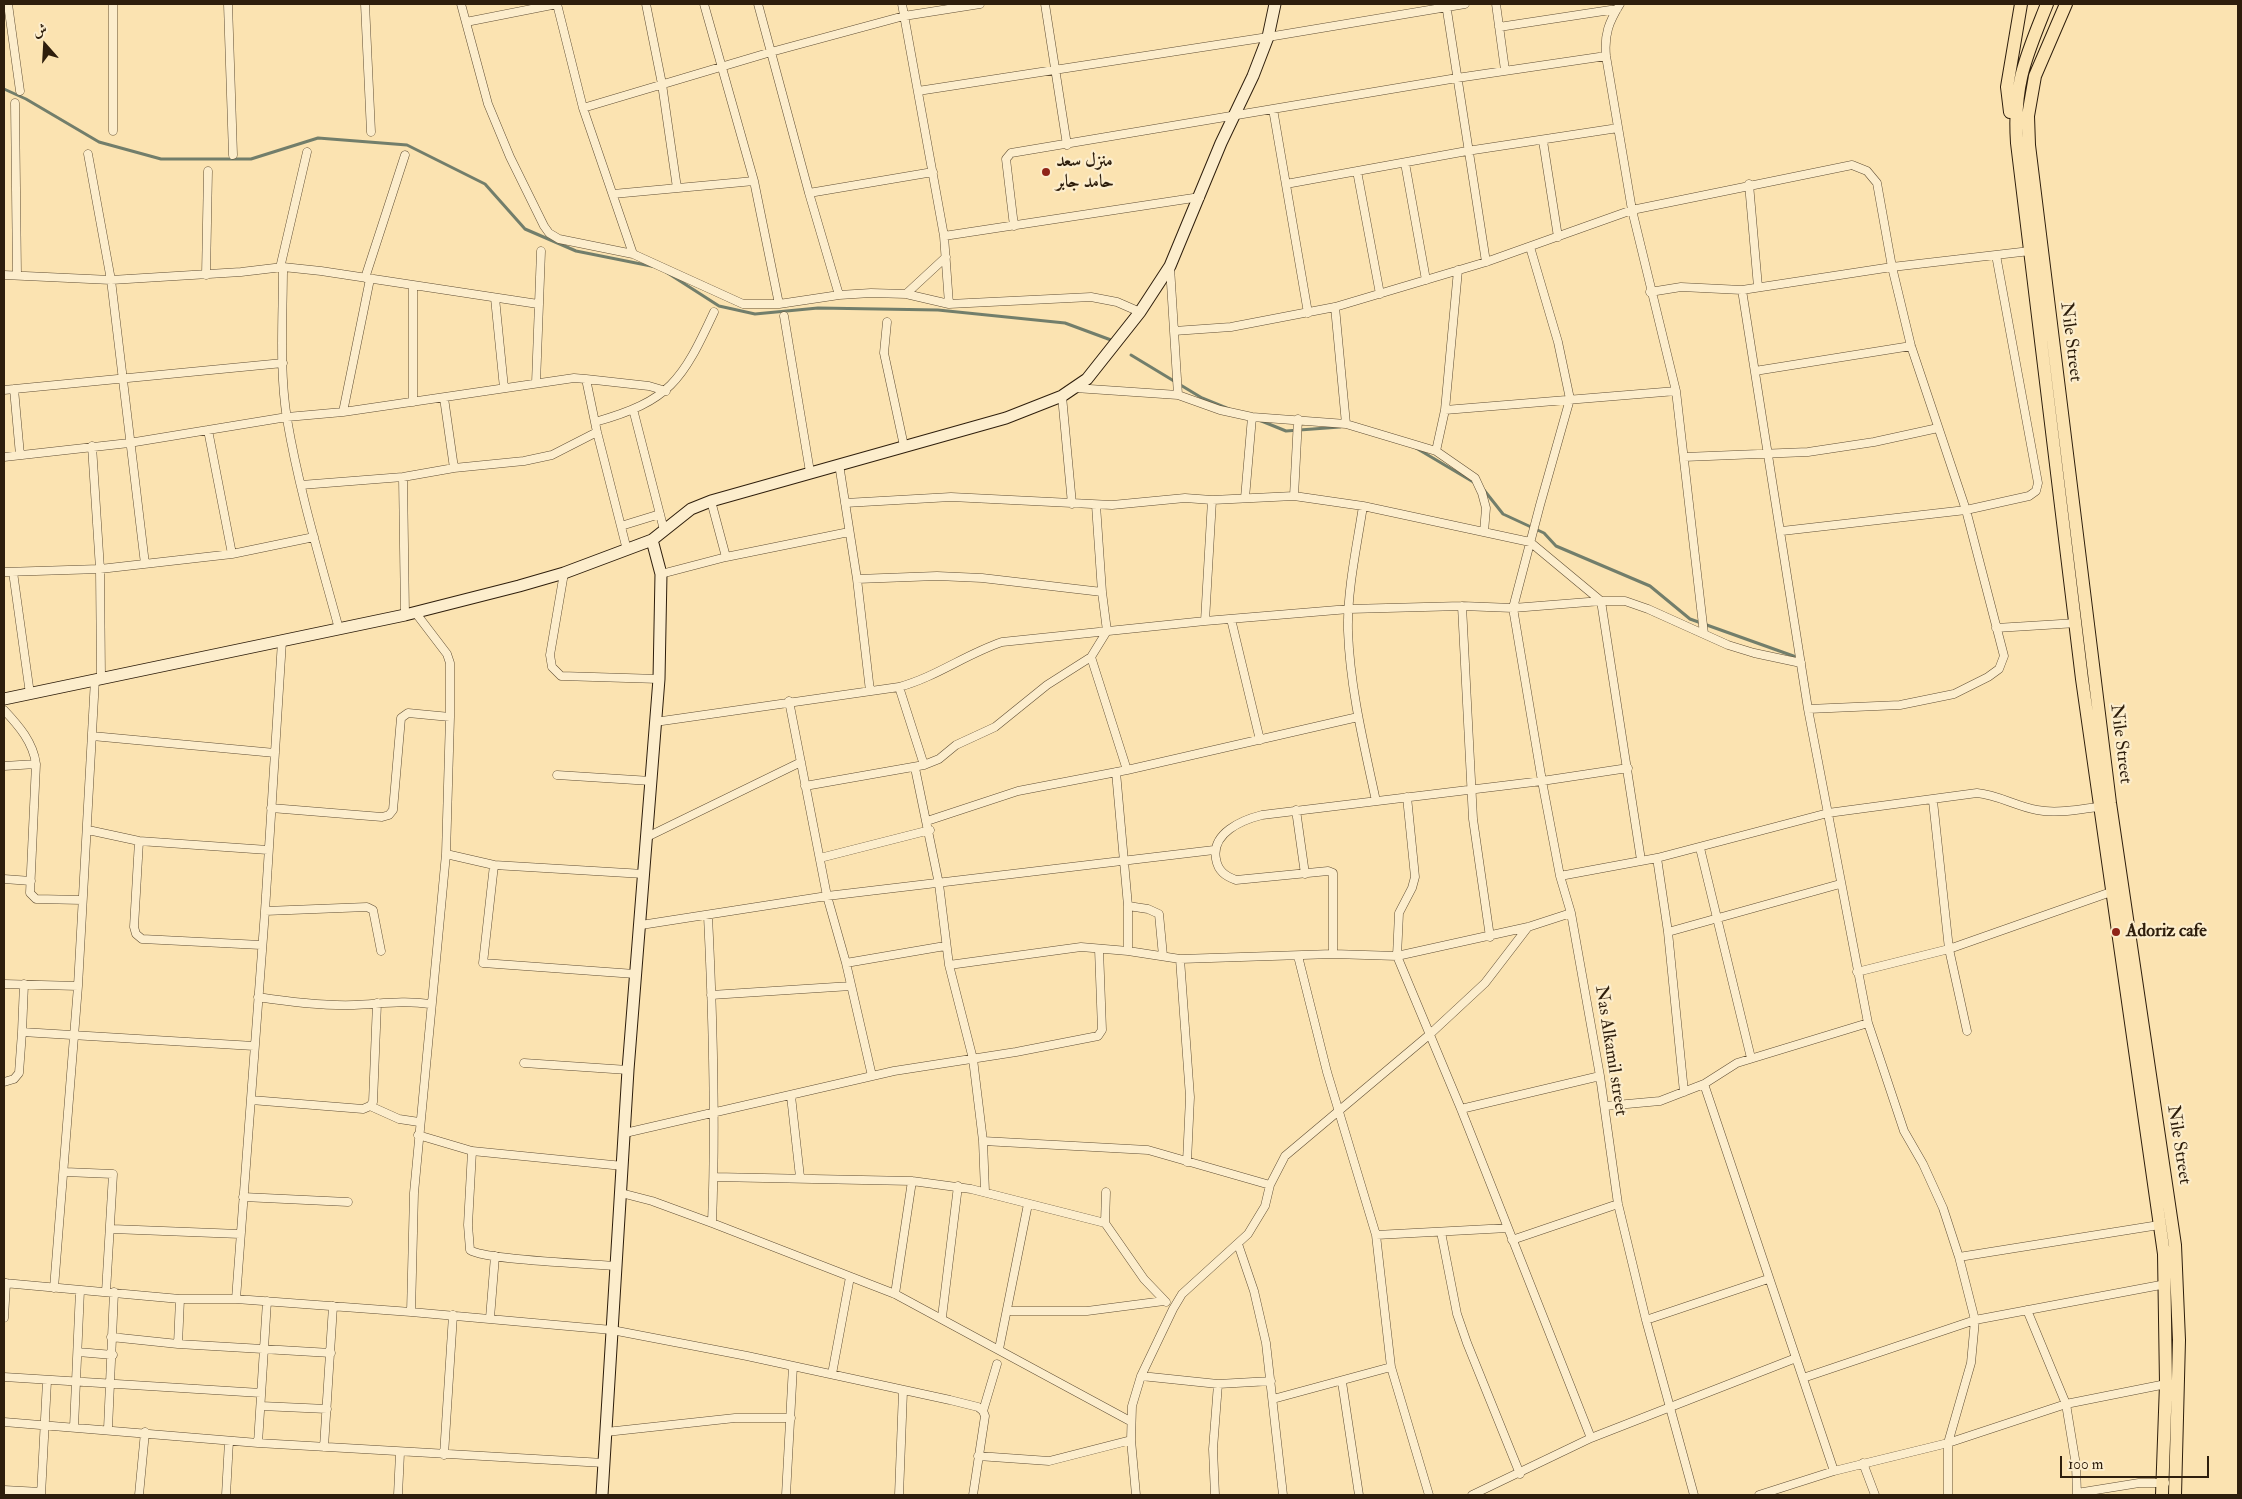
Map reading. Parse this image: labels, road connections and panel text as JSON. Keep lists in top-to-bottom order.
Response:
{
  "streets": {
    "main road": ["Nile Street"],
    "street": ["Nas Alkamil street"]
  },
  "places": ["منزل سعد حامد جابر", "Adoriz cafe"],
  "scale_bar": "100 m",
  "north": "top"
}
